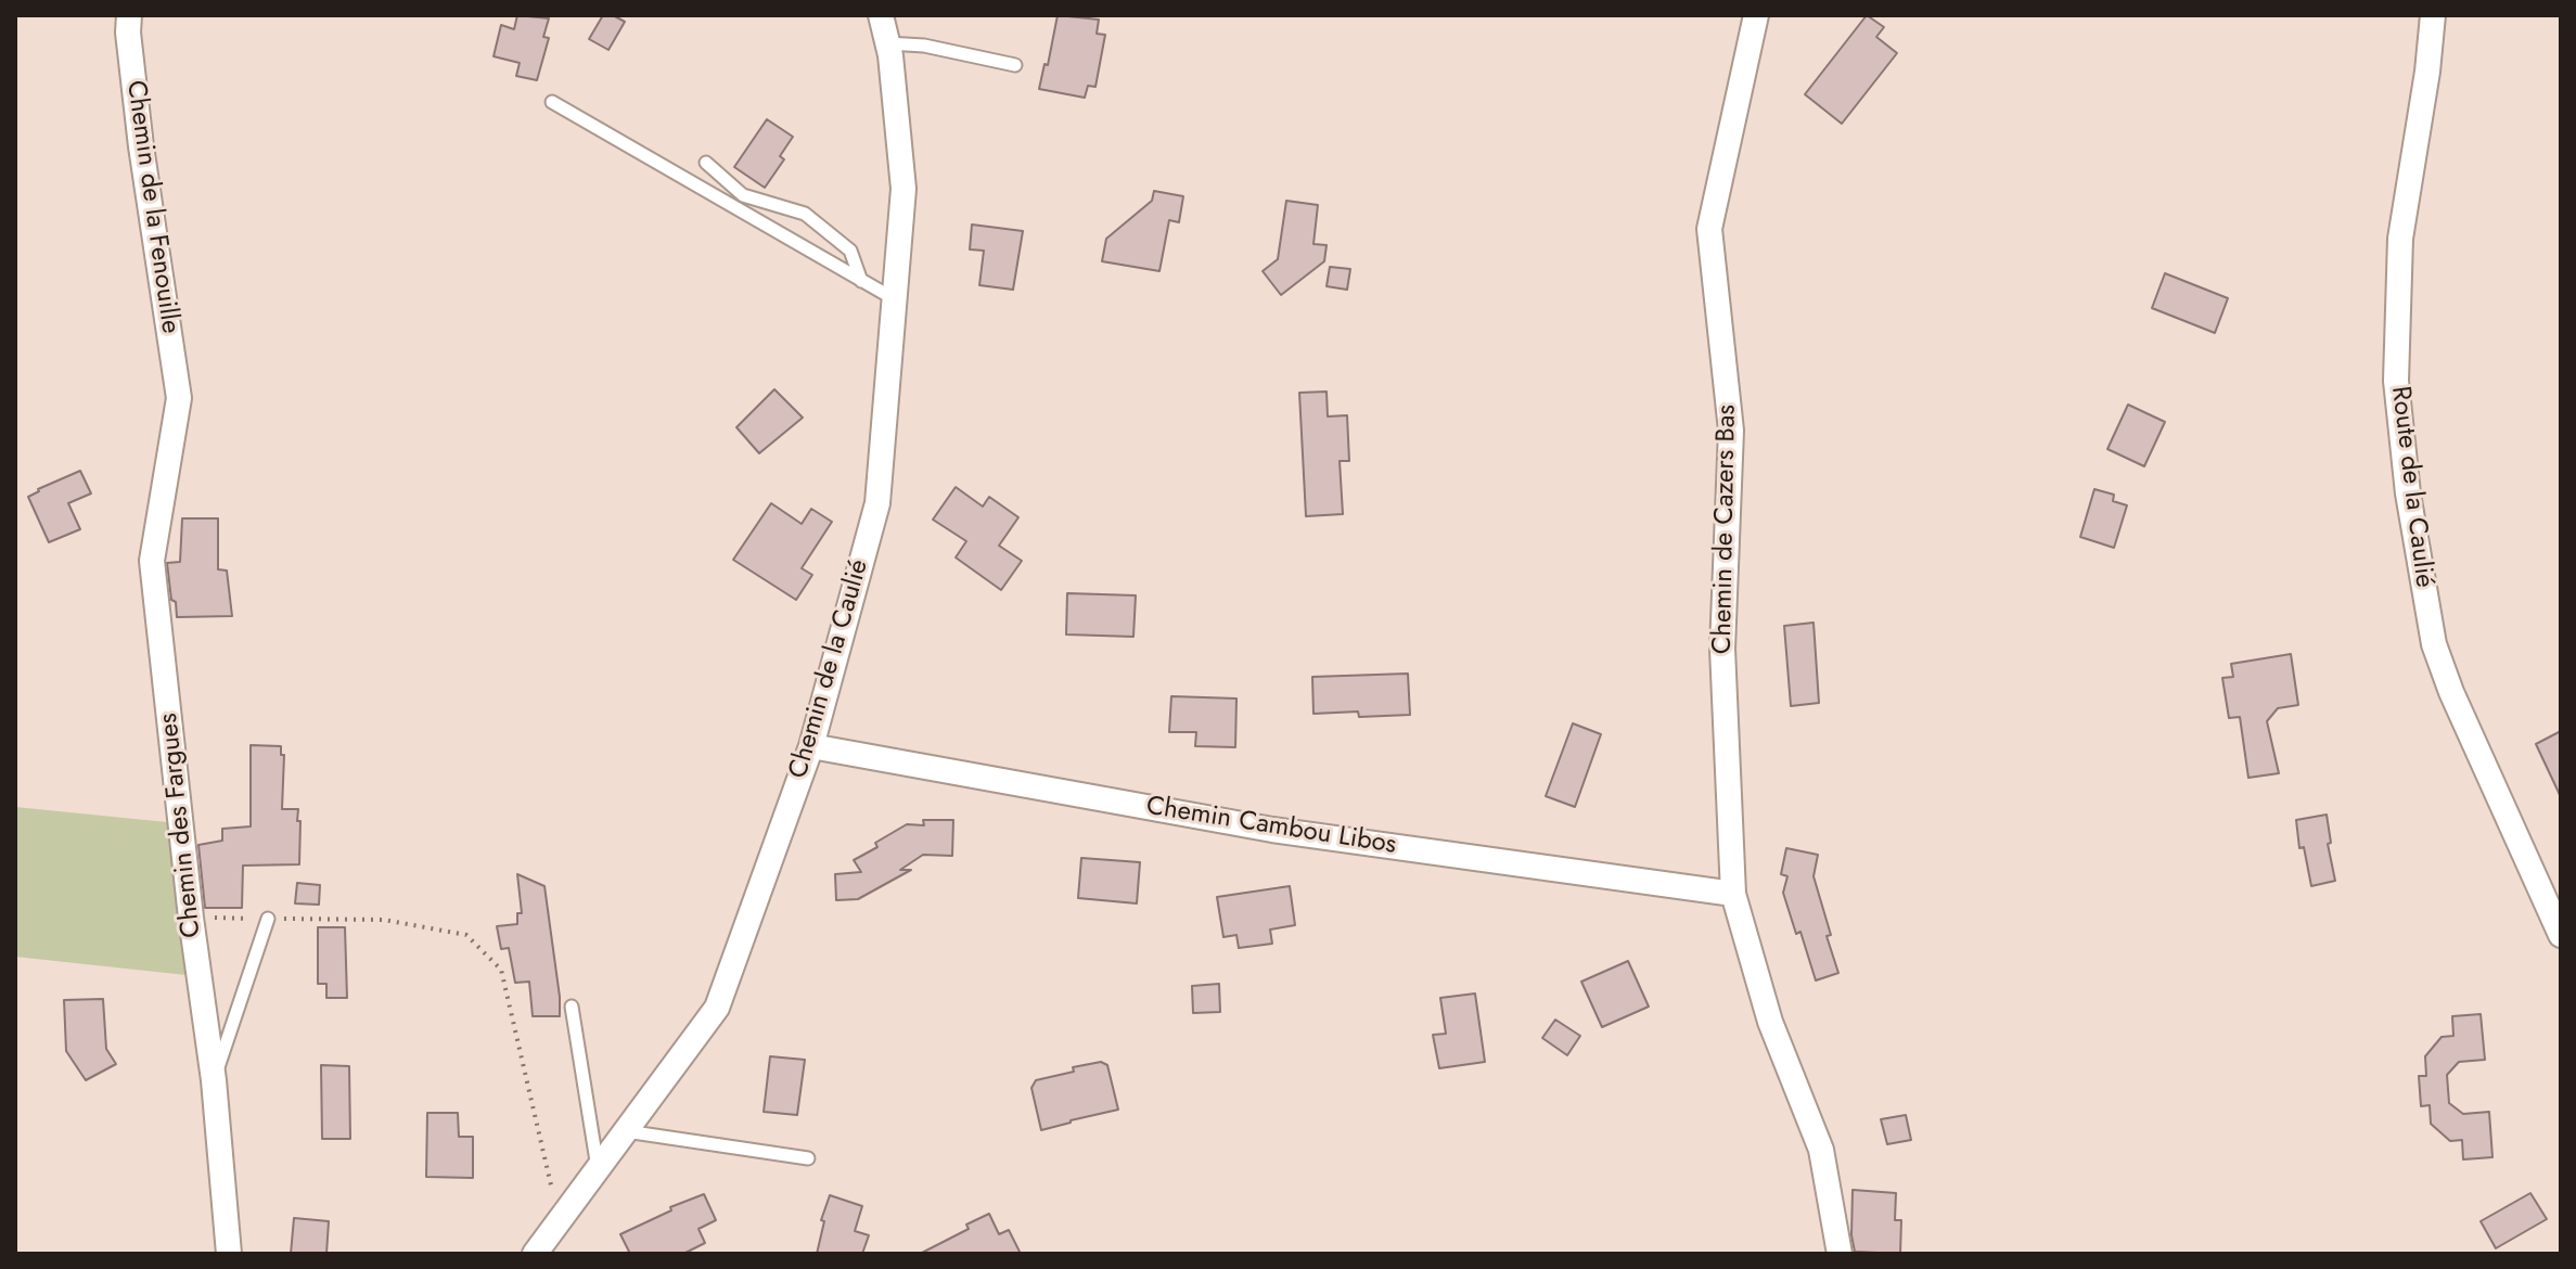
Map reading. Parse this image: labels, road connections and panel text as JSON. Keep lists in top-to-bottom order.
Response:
{
  "streets": {
    "street": [
      "Chemin de la Fenouille",
      "Route de la Caulié",
      "Chemin de Cazers Bas",
      "Chemin de la Caulié",
      "Chemin des Fargues",
      "Chemin Cambou Libos"
    ]
  },
  "crossings": [
    ["Chemin de la Fenouille", "Chemin des Fargues"],
    ["Chemin de Cazers Bas", "Chemin Cambou Libos"],
    ["Chemin de la Caulié", "Chemin Cambou Libos"]
  ]
}
